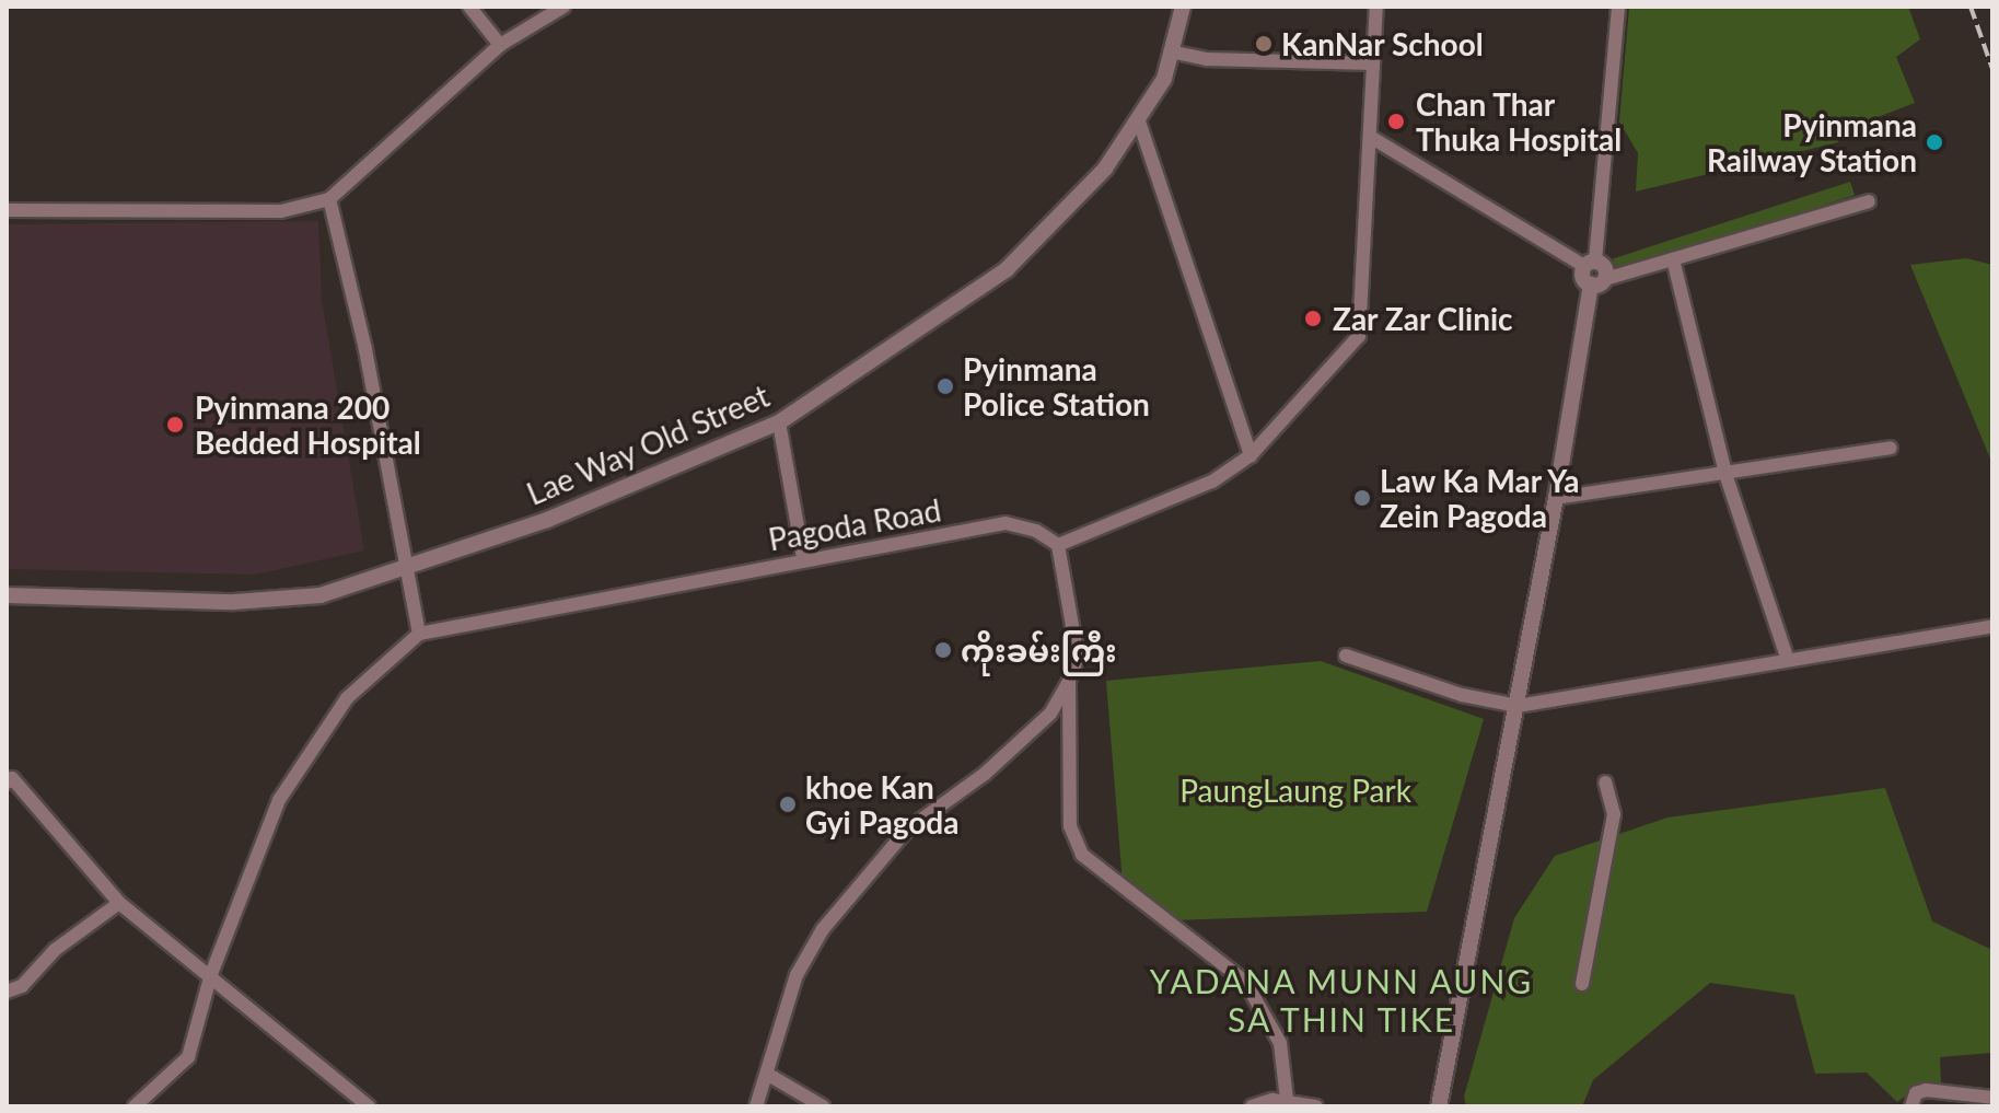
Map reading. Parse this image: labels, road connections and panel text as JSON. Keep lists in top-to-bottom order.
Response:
{
  "streets": {
    "street": ["Lae Way Old Street", "Pagoda Road"]
  },
  "districts": ["YADANA MUNN AUNG SA THIN TIKE"],
  "parks": ["PaungLaung Park"],
  "places": [
    "KanNar School",
    "Chan Thar Thuka Hospital",
    "Pyinmana Railway Station",
    "Zar Zar Clinic",
    "Pyinmana Police Station",
    "Pyinmana 200 Bedded Hospital",
    "Law Ka Mar Ya Zein Pagoda",
    "ကိုးခမ်းကြီး",
    "khoe Kan Gyi Pagoda"
  ]
}
